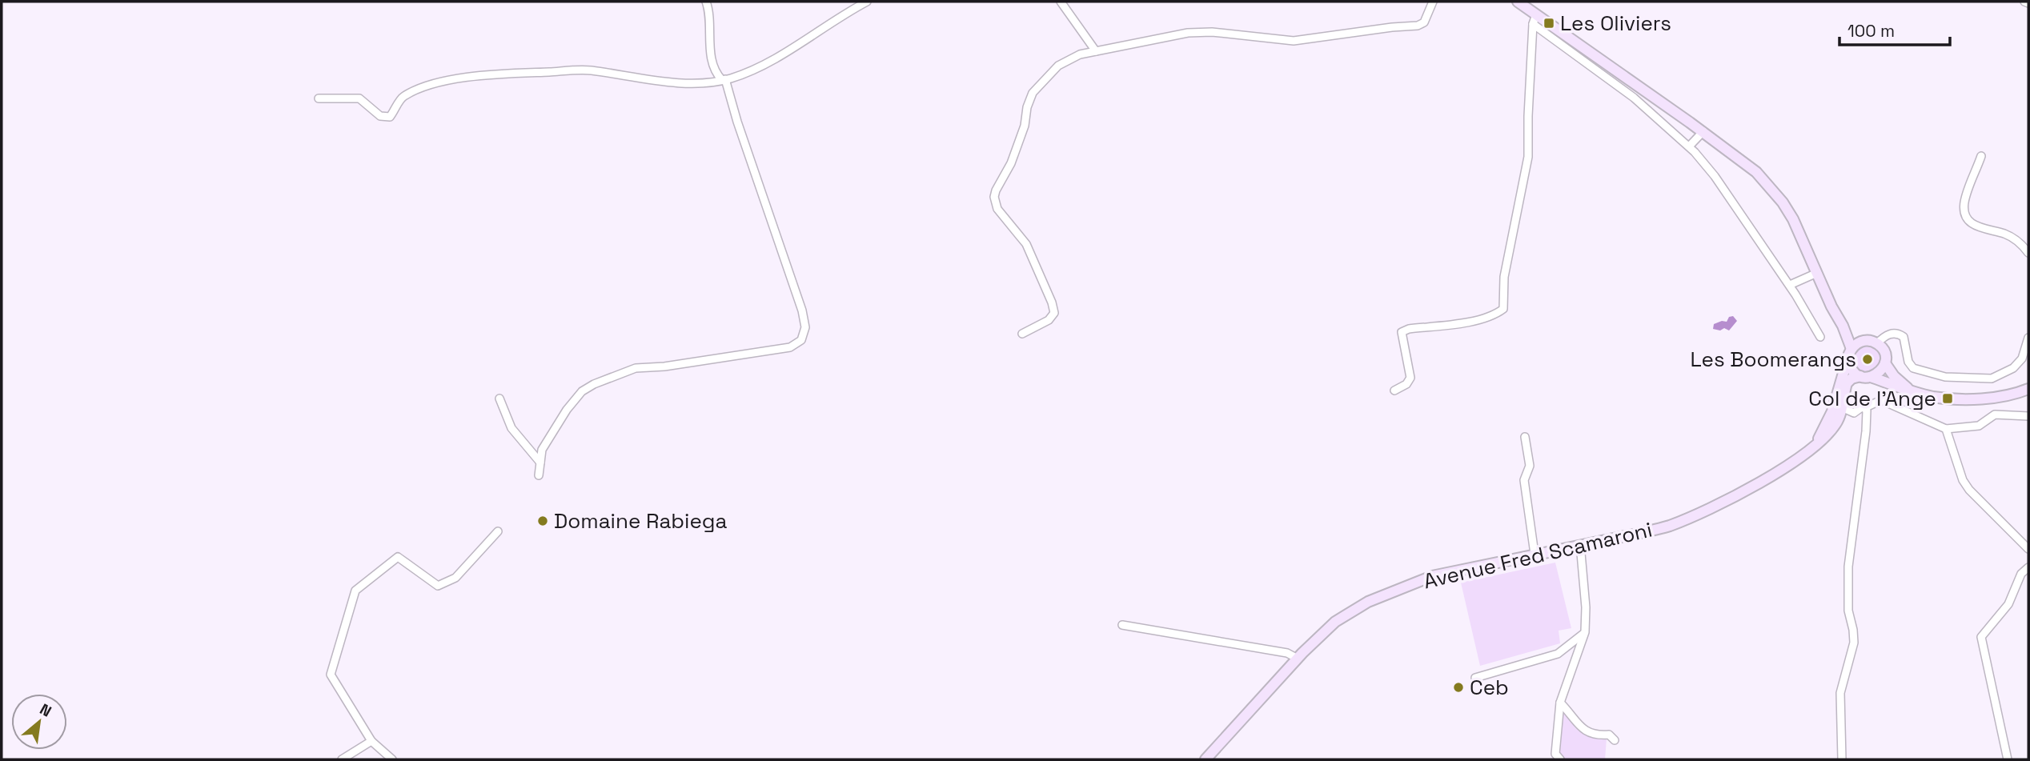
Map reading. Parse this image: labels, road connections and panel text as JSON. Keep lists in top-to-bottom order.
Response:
{
  "streets": {
    "main road": ["Avenue Fred Scamaroni"]
  },
  "places": {
    "transit": ["Les Oliviers", "Col de l'Ange"],
    "other": ["Les Boomerangs", "Domaine Rabiega", "Ceb"]
  },
  "scale_bar": "100 m",
  "north": "top right"
}
